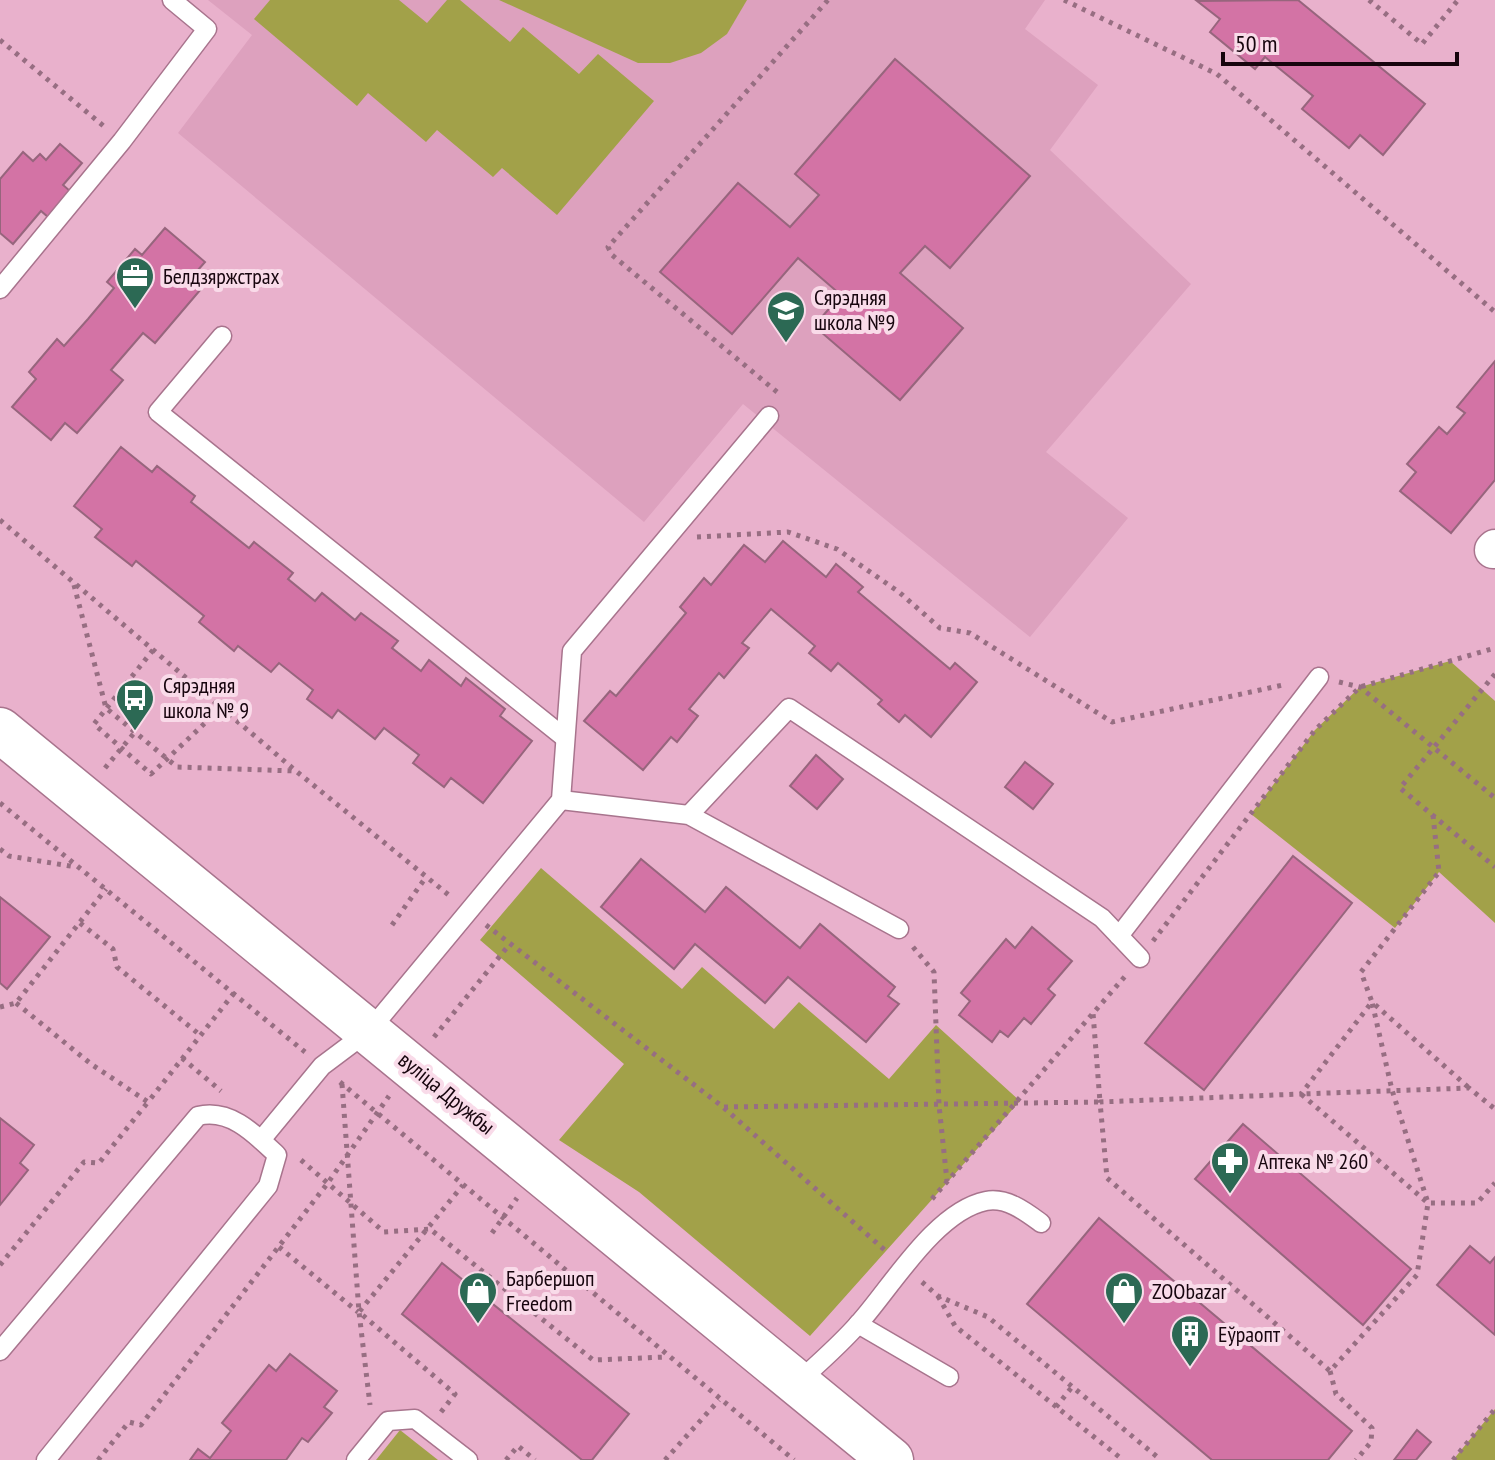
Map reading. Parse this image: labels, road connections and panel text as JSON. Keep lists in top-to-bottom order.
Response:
{
  "streets": {
    "main road": ["вуліца Дружбы"]
  },
  "places": {
    "office": ["Белдзяржстрах"],
    "school or university": ["Сярэдняя школа №9"],
    "bus stop": ["Сярэдняя школа № 9"],
    "pharmacy": ["Аптека № 260"],
    "shop": ["Барбершоп Freedom", "ZOObazar"],
    "building": ["Еўраопт"]
  },
  "scale_bar": "50 m"
}
